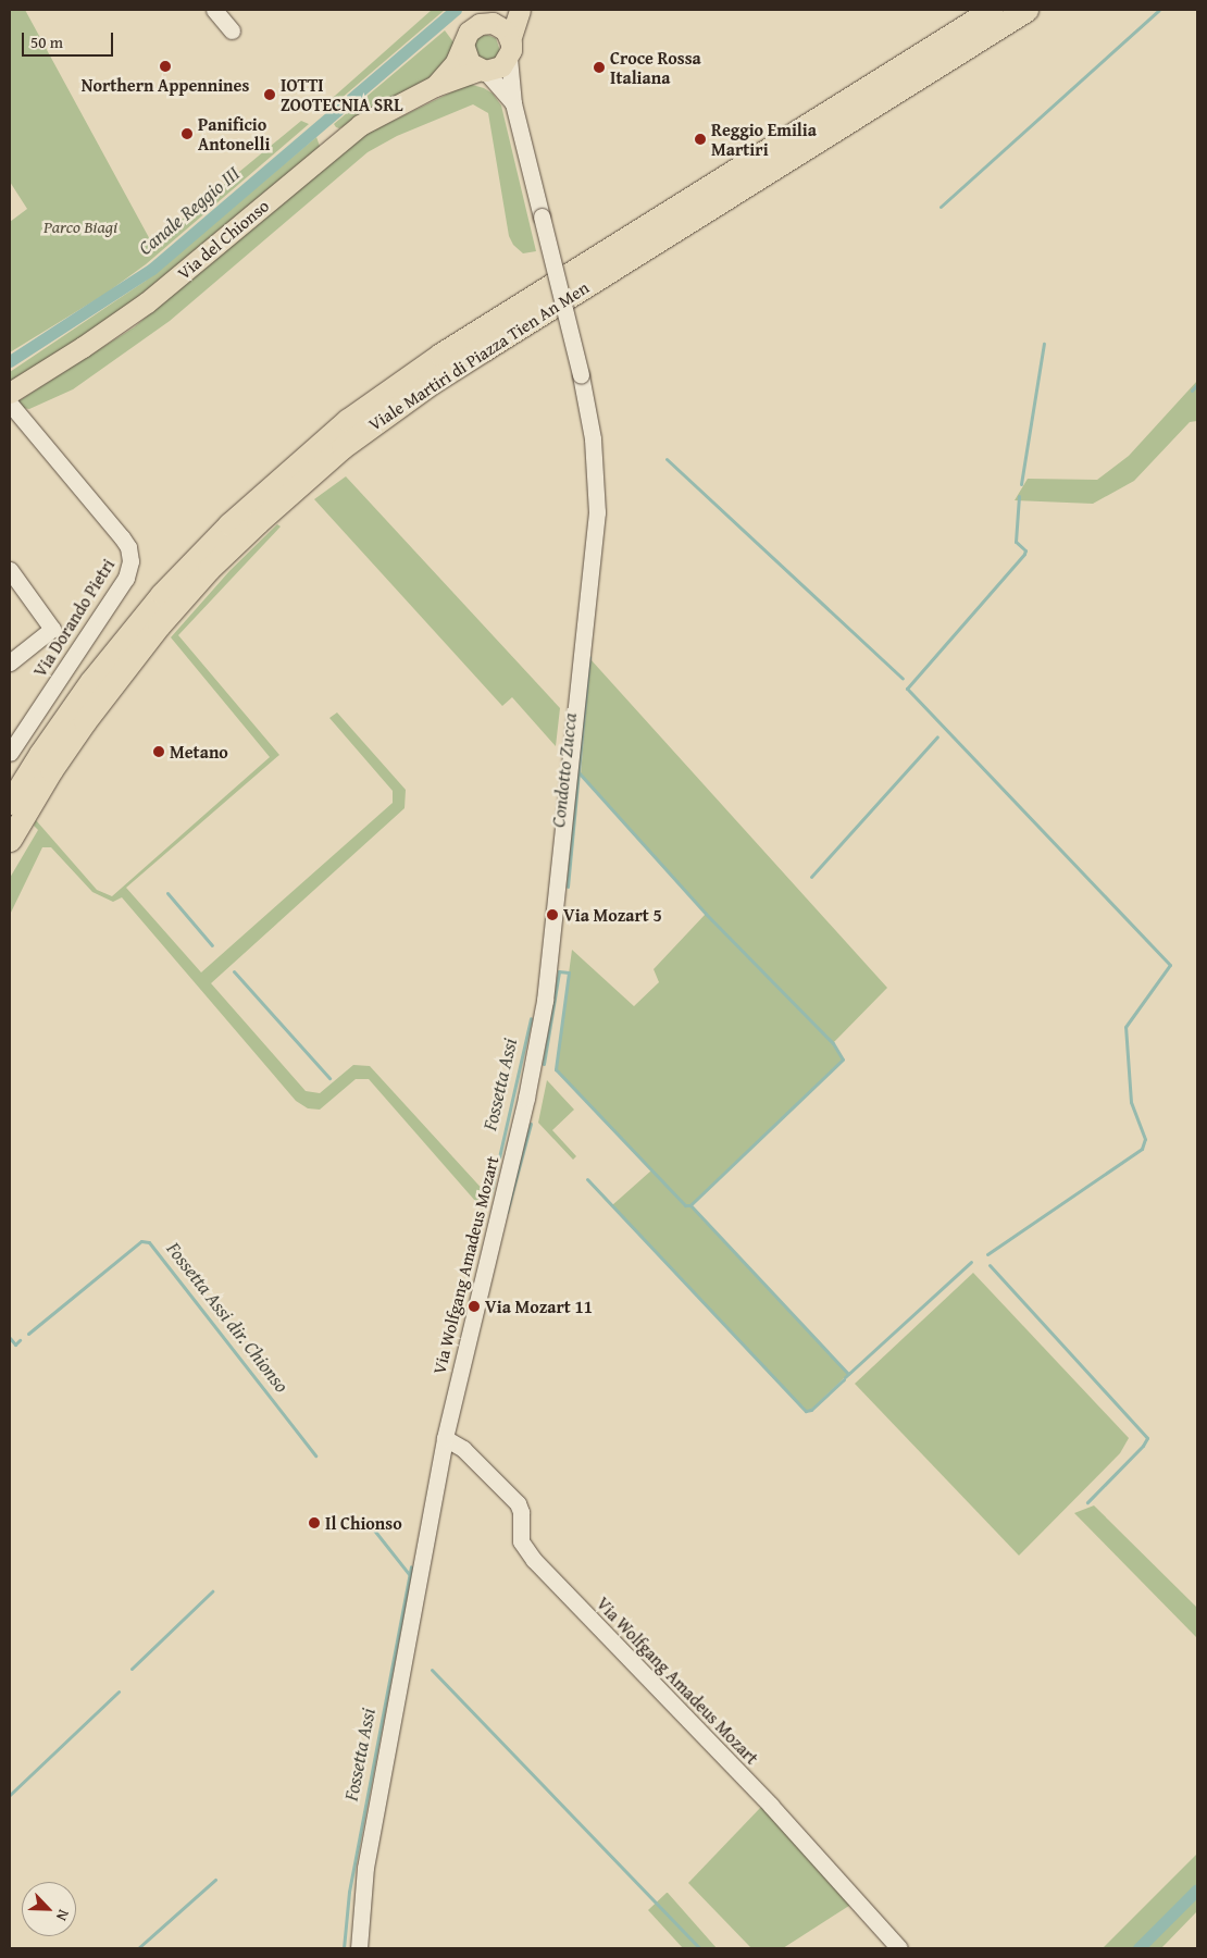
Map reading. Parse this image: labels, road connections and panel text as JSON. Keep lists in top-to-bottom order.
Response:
{
  "streets": {
    "highway": ["Viale Martiri di Piazza Tien An Men"],
    "main road": ["Via del Chionso"],
    "street": ["Via Dorando Pietri", "Via Wolfgang Amadeus Mozart"]
  },
  "crossings": [
    ["Via del Chionso", "Via Wolfgang Amadeus Mozart"]
  ],
  "water": [
    "Canale Reggio III",
    "Condotto Zucca",
    "Fossetta Assi",
    "Fossetta Assi dir. Chionso"
  ],
  "parks": ["Parco Biagi"],
  "places": [
    "Northern Appennines",
    "Croce Rossa Italiana",
    "IOTTI ZOOTECNIA SRL",
    "Panificio Antonelli",
    "Reggio Emilia Martiri",
    "Metano",
    "Via Mozart 5",
    "Via Mozart 11",
    "Il Chionso"
  ],
  "scale_bar": "50 m",
  "north": "bottom right"
}
